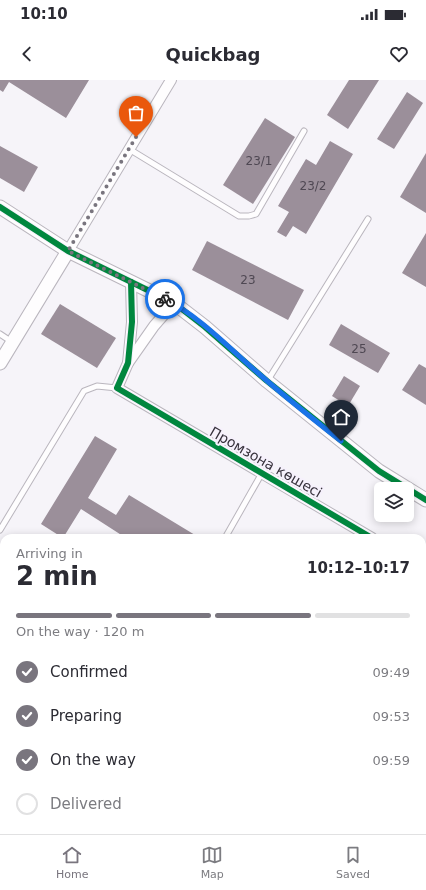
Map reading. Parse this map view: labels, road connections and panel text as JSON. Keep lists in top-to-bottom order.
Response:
{
  "streets": {
    "street": ["Промзона көшесі"]
  },
  "house_numbers": [
    "23/1",
    "23/2",
    "23",
    "25"
  ],
  "page": {
    "status": "10:10",
    "header": "Quickbag",
    "heading": ["2 min", "Arriving in", "10:12–10:17"],
    "bar": "On the way · 120 m",
    "list": [
      ["Confirmed", "09:49"],
      ["Preparing", "09:53"],
      ["On the way", "09:59"],
      "Delivered"
    ],
    "tabs": ["Home", "Map", "Saved"]
  }
}
